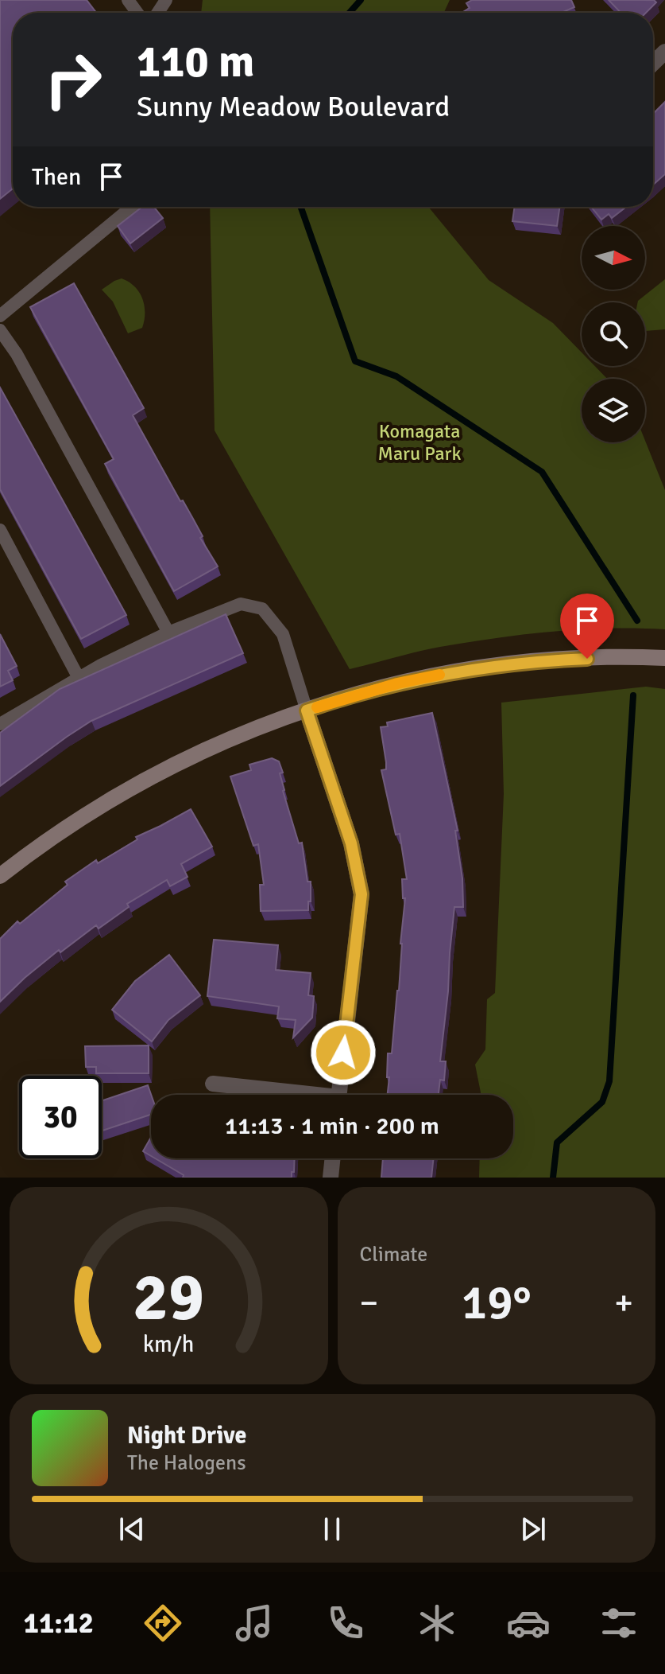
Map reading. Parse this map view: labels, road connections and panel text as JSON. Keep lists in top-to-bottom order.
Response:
{
  "parks": ["Komagata Maru Park"],
  "north": "right",
  "page": {
    "turn": ["110 m", "Sunny Meadow Boulevard"],
    "then": "Then",
    "limit": "30",
    "trip": "11:13 · 1 min · 200 m",
    "tile": "Climate",
    "heat": ["−", "19°", "+"],
    "song": ["Night Drive", "The Halogens"],
    "tabs": "11:12",
    "gauge": ["29", "km/h"]
  }
}
